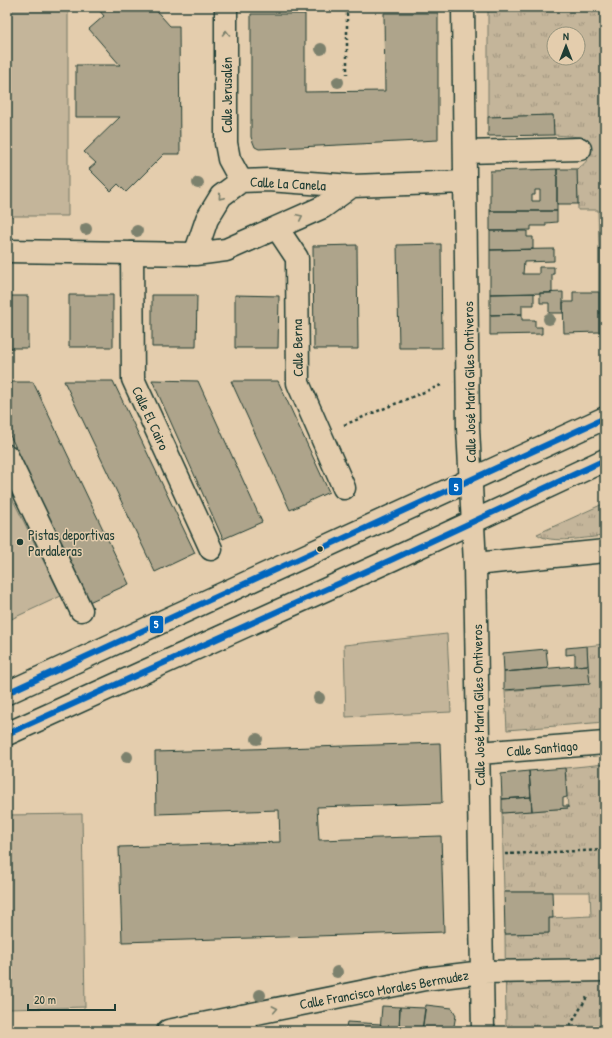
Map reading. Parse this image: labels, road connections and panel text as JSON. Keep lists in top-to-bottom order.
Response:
{
  "streets": {
    "main road": [
      "Calle Jerusalén",
      "Calle La Canela",
      "Calle Berna",
      "Calle José María Giles Ontiveros",
      "Calle El Cairo",
      "Calle Santiago",
      "Calle Francisco Morales Bermudez"
    ]
  },
  "crossings": [
    ["Calle Jerusalén", "Calle La Canela"],
    ["Calle La Canela", "Calle Berna"],
    ["Calle La Canela", "Calle José María Giles Ontiveros"],
    ["Calle La Canela", "Calle El Cairo"],
    ["Calle José María Giles Ontiveros", "Calle Santiago"],
    ["Calle José María Giles Ontiveros", "Calle Francisco Morales Bermudez"]
  ],
  "one_way": ["Calle Jerusalén", "Calle Francisco Morales Bermudez"],
  "places": ["Pistas deportivas Pardaleras"],
  "lines": ["transit line 5"],
  "scale_bar": "20 m",
  "north": "top"
}
